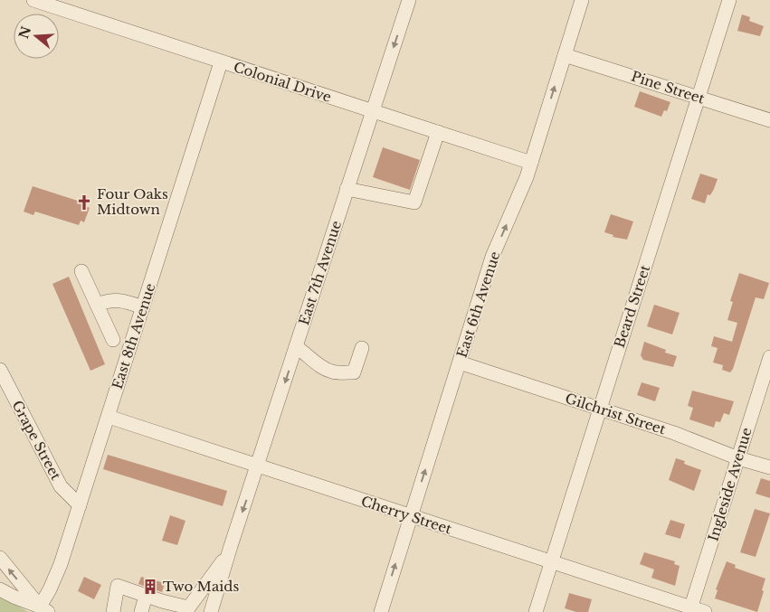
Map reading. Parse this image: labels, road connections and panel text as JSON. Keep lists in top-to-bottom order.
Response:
{
  "streets": {
    "street": [
      "Colonial Drive",
      "Pine Street",
      "East 7th Avenue",
      "East 6th Avenue",
      "Beard Street",
      "East 8th Avenue",
      "Gilchrist Street",
      "Grape Street",
      "Ingleside Avenue",
      "Cherry Street"
    ]
  },
  "crossings": [
    ["Colonial Drive", "East 7th Avenue"],
    ["Colonial Drive", "East 6th Avenue"],
    ["Colonial Drive", "East 8th Avenue"],
    ["Pine Street", "East 6th Avenue"],
    ["Pine Street", "Beard Street"],
    ["East 7th Avenue", "Cherry Street"],
    ["East 6th Avenue", "Gilchrist Street"],
    ["East 6th Avenue", "Cherry Street"],
    ["Beard Street", "Gilchrist Street"],
    ["Beard Street", "Cherry Street"],
    ["East 8th Avenue", "Grape Street"],
    ["East 8th Avenue", "Cherry Street"],
    ["Gilchrist Street", "Ingleside Avenue"],
    ["Ingleside Avenue", "Cherry Street"]
  ],
  "one_way": ["East 7th Avenue", "East 6th Avenue"],
  "places": {
    "church": ["Four Oaks Midtown"],
    "building": ["Two Maids"]
  },
  "north": "left"
}
